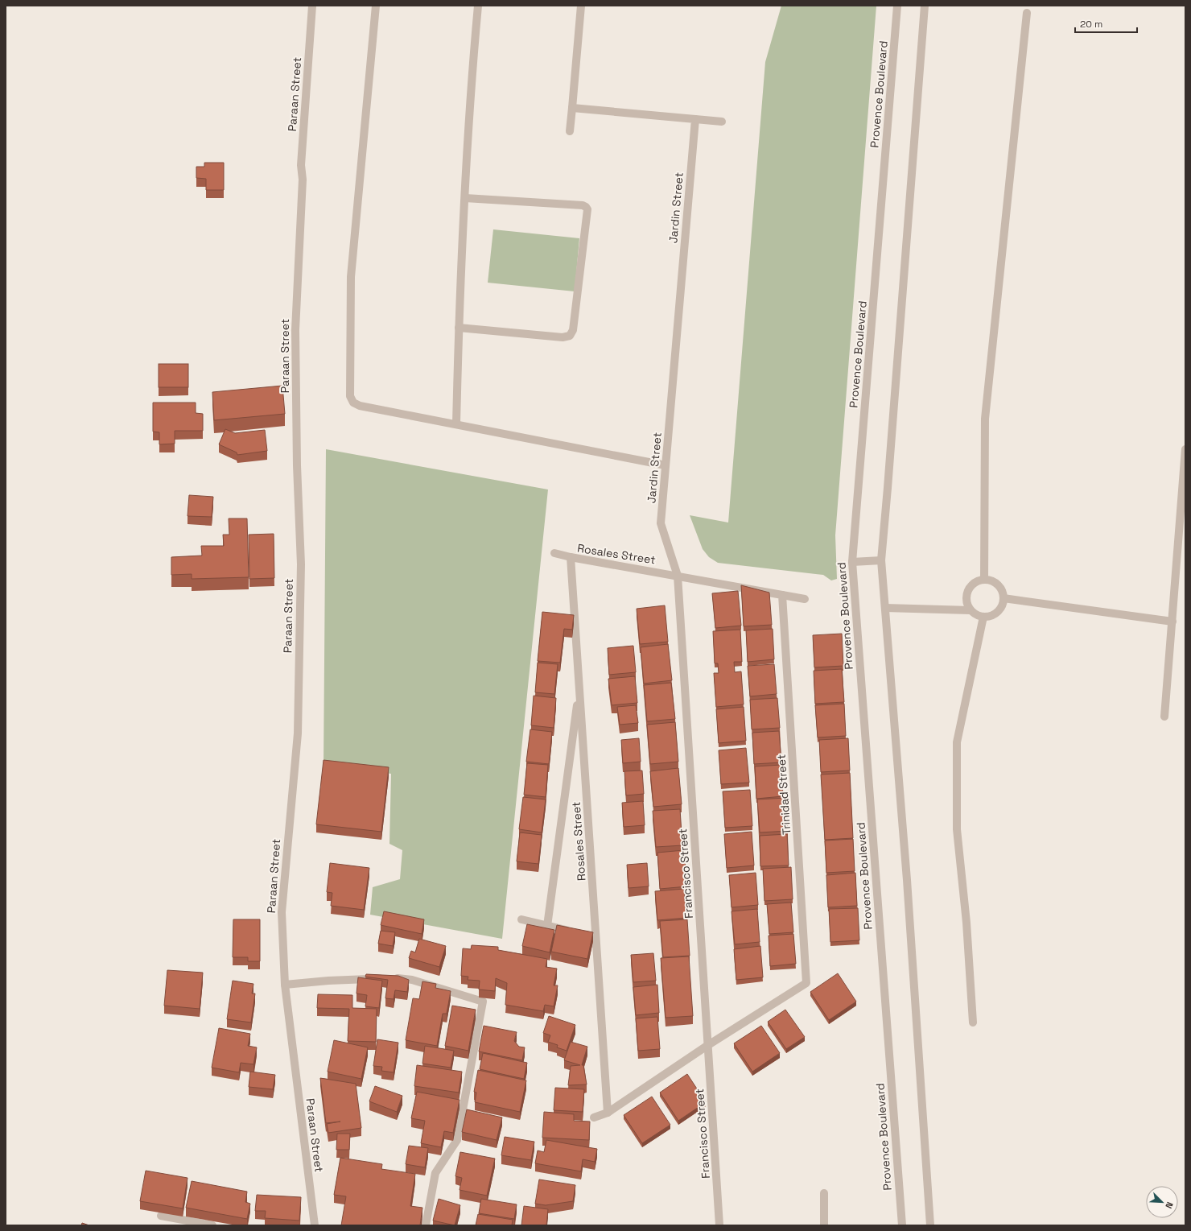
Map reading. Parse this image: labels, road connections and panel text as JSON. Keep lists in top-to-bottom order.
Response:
{
  "streets": {
    "street": [
      "Paraan Street",
      "Provence Boulevard",
      "Jardin Street",
      "Rosales Street",
      "Trinidad Street",
      "Francisco Street"
    ]
  },
  "crossings": [
    ["Jardin Street", "Francisco Street"],
    ["Rosales Street", "Francisco Street"],
    ["Trinidad Street", "Francisco Street"]
  ],
  "scale_bar": "20 m",
  "north": "bottom right"
}
